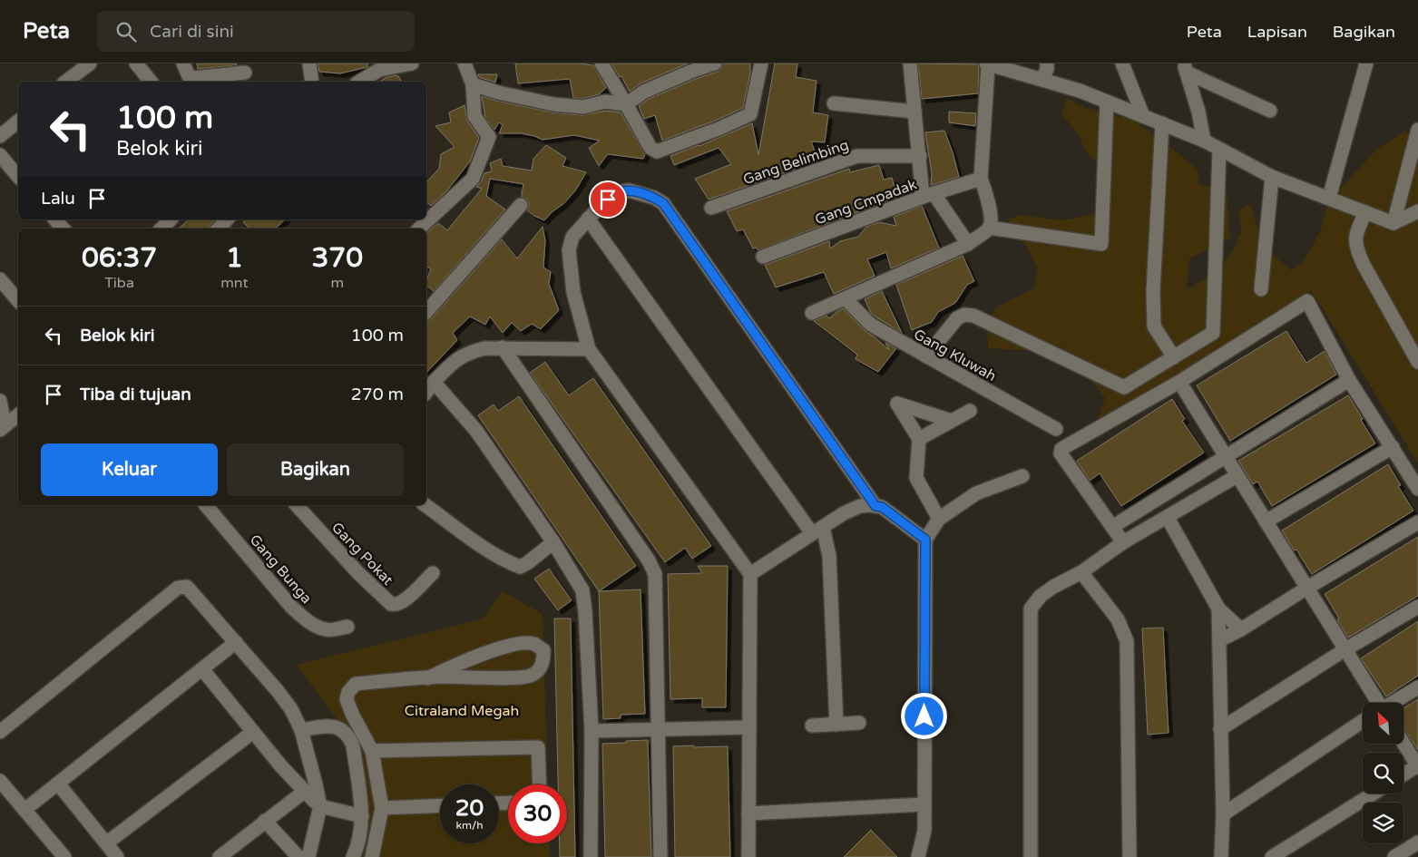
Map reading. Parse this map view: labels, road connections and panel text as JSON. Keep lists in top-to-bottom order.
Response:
{
  "streets": {
    "street": [
      "Gang Belimbing",
      "Gang Cmpadak",
      "Gang Kluwah",
      "Gang Pokat",
      "Gang Bunga"
    ]
  },
  "parks": ["Citraland Megah"],
  "north": "top left",
  "page": {
    "header": "Peta",
    "search": "Cari di sini",
    "nav": ["Peta", "Lapisan", "Bagikan"],
    "turn": ["100 m", "Belok kiri"],
    "then": "Lalu",
    "eta": [
      "06:37",
      "Tiba",
      "1",
      "mnt",
      "370",
      "m"
    ],
    "list": [
      {
        "name": "Belok kiri",
        "value": "100 m"
      },
      {
        "name": "Tiba di tujuan",
        "value": "270 m"
      }
    ],
    "buttons": ["Keluar", "Bagikan"],
    "speed": "20 km/h",
    "limit": "30"
  }
}
